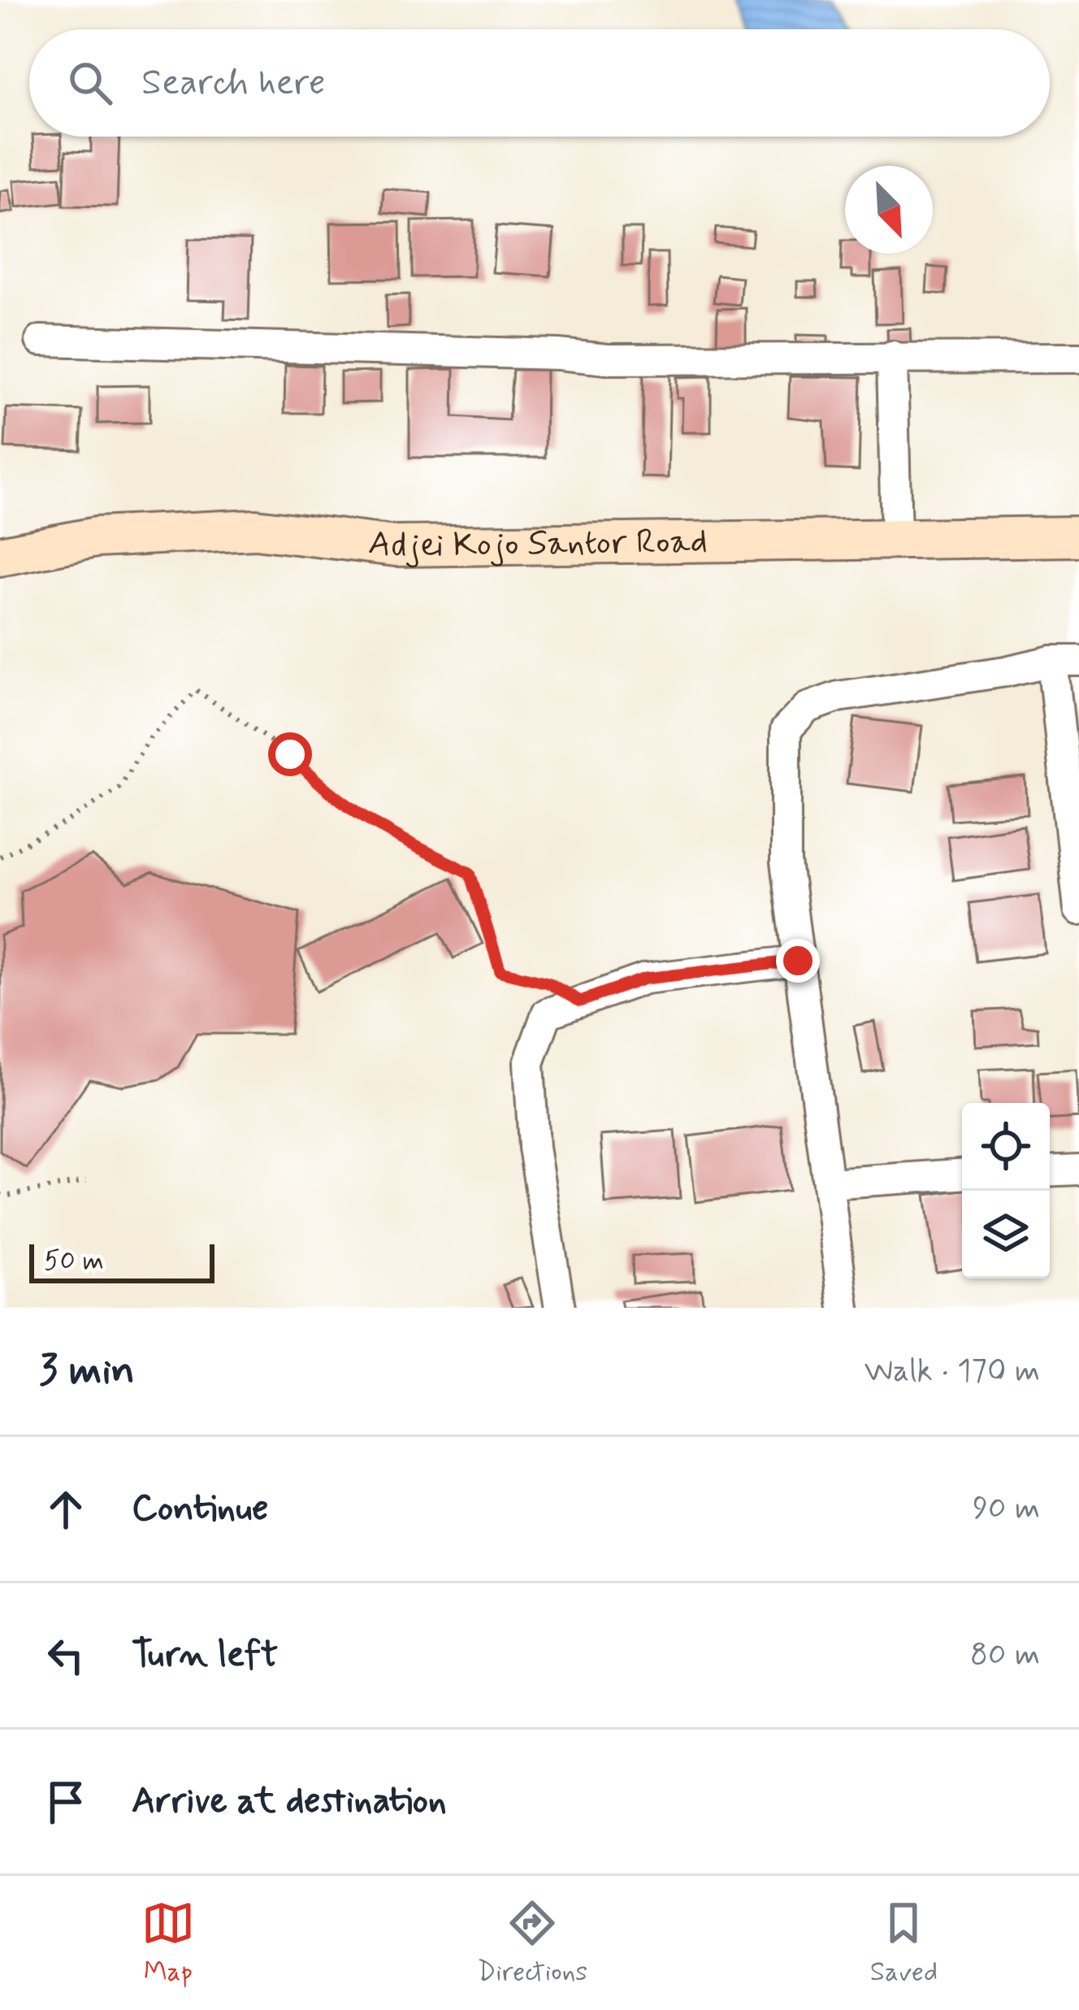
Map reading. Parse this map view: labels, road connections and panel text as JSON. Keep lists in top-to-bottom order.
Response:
{
  "streets": {
    "street": ["Adjei Kojo Santor Road"]
  },
  "scale_bar": "50 m",
  "north": "bottom right",
  "page": {
    "search": "Search here",
    "scale": "50 m",
    "heading": ["3 min", "Walk · 170 m"],
    "list": [
      ["Continue", "90 m"],
      ["Turn left", "80 m"],
      "Arrive at destination"
    ],
    "nav": ["Map", "Directions", "Saved"]
  }
}
